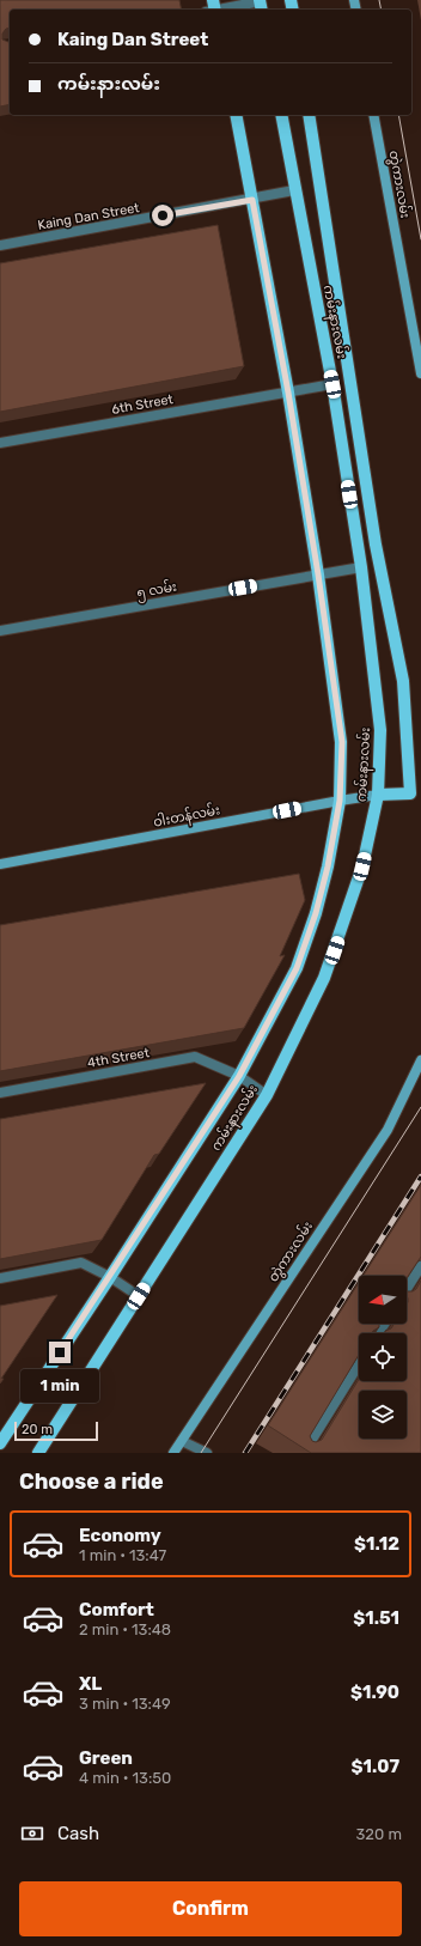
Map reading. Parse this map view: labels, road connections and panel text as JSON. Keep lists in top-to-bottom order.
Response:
{
  "streets": {
    "main road": ["တွဲကားလမ်း", "ကမ်းနားလမ်း", "ဝါးတန်လမ်း"],
    "street": [
      "Kaing Dan Street",
      "6th Street",
      "၅ လမ်း",
      "4th Street"
    ]
  },
  "crossings": [
    ["Kaing Dan Street", "ကမ်းနားလမ်း"],
    ["ကမ်းနားလမ်း", "6th Street"],
    ["ကမ်းနားလမ်း", "၅ လမ်း"],
    ["ကမ်းနားလမ်း", "ဝါးတန်လမ်း"],
    ["ကမ်းနားလမ်း", "4th Street"]
  ],
  "scale_bar": "20 m",
  "north": "left",
  "page": {
    "banner": ["Kaing Dan Street", "ကမ်းနားလမ်း"],
    "bubble": "1 min",
    "scale": "20 m",
    "heading": "Choose a ride",
    "list": [
      {
        "name": "Economy",
        "note": "1 min · 13:47",
        "value": "$1.12"
      },
      {
        "name": "Comfort",
        "note": "2 min · 13:48",
        "value": "$1.51"
      },
      {
        "name": "XL",
        "note": "3 min · 13:49",
        "value": "$1.90"
      },
      {
        "name": "Green",
        "note": "4 min · 13:50",
        "value": "$1.07"
      }
    ],
    "pay": ["Cash", "320 m"],
    "buttons": "Confirm"
  }
}
